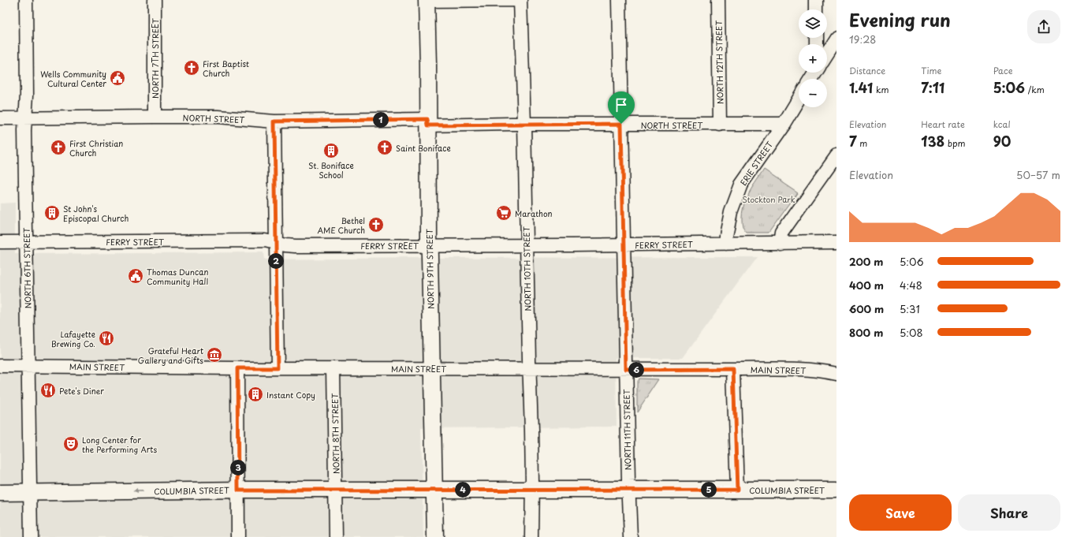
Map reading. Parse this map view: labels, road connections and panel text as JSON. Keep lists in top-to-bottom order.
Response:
{
  "streets": {
    "main road": ["NORTH 9TH STREET", "COLUMBIA STREET"],
    "street": [
      "NORTH 7TH STREET",
      "NORTH 12TH STREET",
      "NORTH STREET",
      "ERIE STREET",
      "FERRY STREET",
      "NORTH 6TH STREET",
      "NORTH 10TH STREET",
      "MAIN STREET",
      "NORTH 11TH STREET",
      "NORTH 8TH STREET"
    ]
  },
  "crossings": [
    ["NORTH 7TH STREET", "NORTH STREET"],
    ["NORTH 12TH STREET", "NORTH STREET"],
    ["NORTH STREET", "ERIE STREET"],
    ["NORTH STREET", "NORTH 6TH STREET"],
    ["NORTH STREET", "NORTH 9TH STREET"],
    ["NORTH STREET", "NORTH 10TH STREET"],
    ["NORTH STREET", "NORTH 11TH STREET"],
    ["ERIE STREET", "FERRY STREET"],
    ["FERRY STREET", "NORTH 6TH STREET"],
    ["FERRY STREET", "NORTH 9TH STREET"],
    ["FERRY STREET", "NORTH 10TH STREET"],
    ["FERRY STREET", "NORTH 11TH STREET"],
    ["NORTH 6TH STREET", "MAIN STREET"],
    ["NORTH 6TH STREET", "COLUMBIA STREET"],
    ["NORTH 9TH STREET", "MAIN STREET"],
    ["NORTH 9TH STREET", "COLUMBIA STREET"],
    ["NORTH 10TH STREET", "MAIN STREET"],
    ["NORTH 10TH STREET", "COLUMBIA STREET"],
    ["MAIN STREET", "NORTH 11TH STREET"],
    ["MAIN STREET", "NORTH 8TH STREET"],
    ["NORTH 11TH STREET", "COLUMBIA STREET"],
    ["NORTH 8TH STREET", "COLUMBIA STREET"]
  ],
  "parks": ["Stockton Park"],
  "places": {
    "church": [
      "First Baptist Church",
      "First Christian Church",
      "Saint Boniface",
      "Bethel AME Church"
    ],
    "public building": ["Wells Community Cultural Center", "Thomas Duncan Community Hall"],
    "building": ["St. Boniface School", "St John's Episcopal Church", "Instant Copy"],
    "supermarket": ["Marathon"],
    "restaurant": ["Lafayette Brewing Co.", "Pete's Diner"],
    "museum": ["Grateful Heart Gallery and Gifts"],
    "theatre": ["Long Center for the Performing Arts"]
  },
  "page": {
    "heading": ["Evening run", "19:28"],
    "map_buttons": ["+", "−"],
    "stats": [
      ["Distance", "1.41 km"],
      ["Time", "7:11"],
      ["Pace", "5:06 /km"],
      ["Elevation", "7 m"],
      ["Heart rate", "138 bpm"],
      ["kcal", "90"]
    ],
    "pins": [
      "1",
      "2",
      "6",
      "3",
      "4",
      "5"
    ],
    "chart": ["Elevation", "50–57 m"],
    "list": [
      {
        "name": "200 m",
        "note": "5:06"
      },
      {
        "name": "400 m",
        "note": "4:48"
      },
      {
        "name": "600 m",
        "note": "5:31"
      },
      {
        "name": "800 m",
        "note": "5:08"
      }
    ],
    "buttons": ["Save", "Share"]
  }
}
